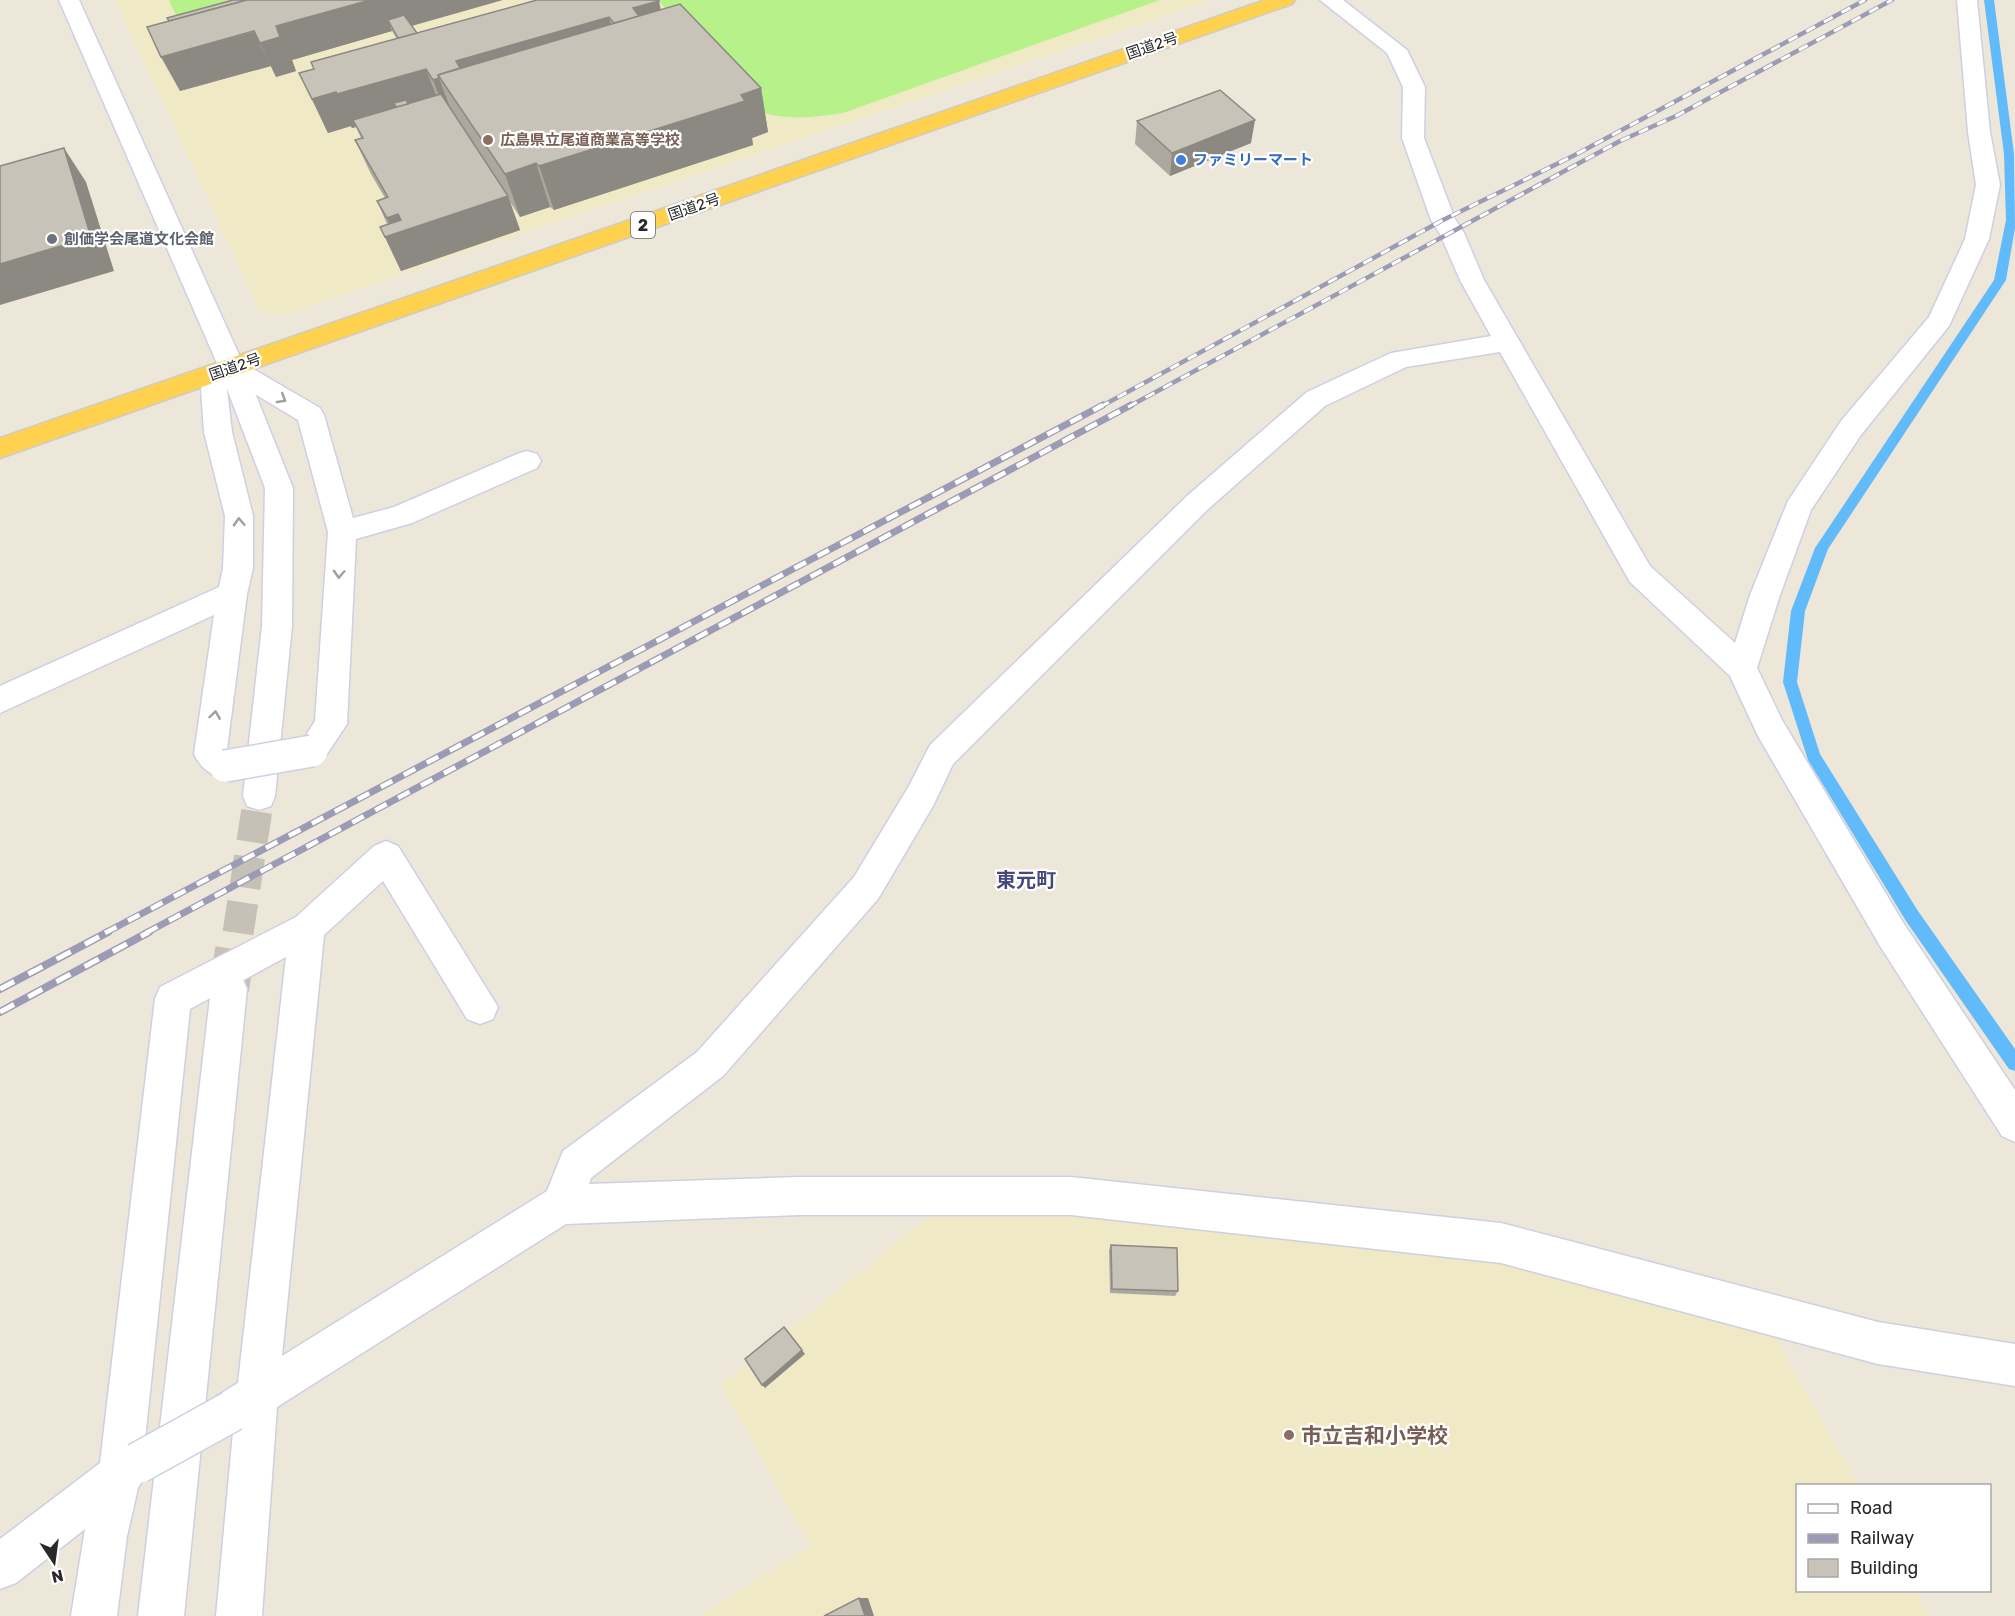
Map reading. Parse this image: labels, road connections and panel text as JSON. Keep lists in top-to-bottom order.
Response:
{
  "streets": {
    "highway": ["国道2号", "2"]
  },
  "districts": ["東元町"],
  "places": [
    "広島県立尾道商業高等学校",
    "ファミリーマート",
    "創価学会尾道文化会館",
    "市立吉和小学校"
  ],
  "legend": ["Road", "Railway", "Building"],
  "north": "bottom"
}
